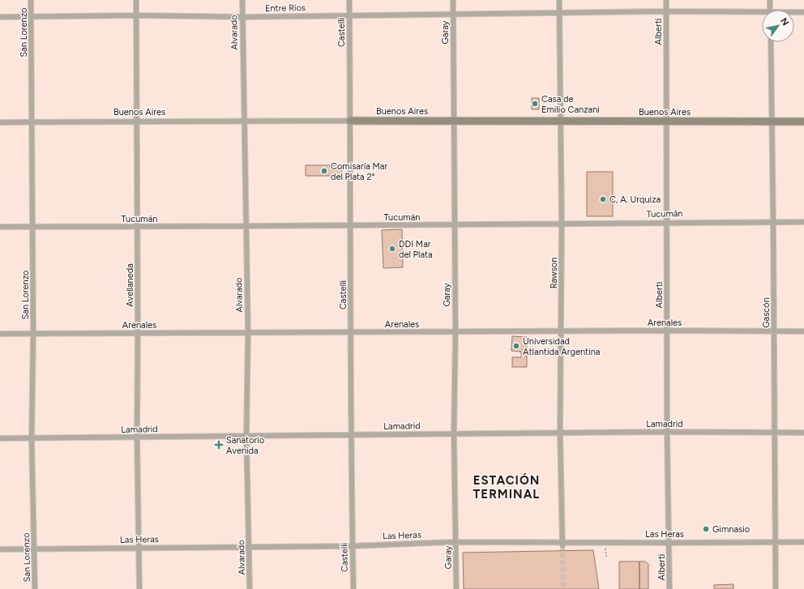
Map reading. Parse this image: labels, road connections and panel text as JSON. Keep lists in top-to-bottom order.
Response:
{
  "streets": {
    "street": [
      "Entre Ríos",
      "Alberti",
      "San Lorenzo",
      "Alvarado",
      "Castelli",
      "Garay",
      "Buenos Aires",
      "Tucumán",
      "Rawson",
      "Avellaneda",
      "Gascón",
      "Arenales",
      "Lamadrid",
      "Las Heras"
    ]
  },
  "crossings": [
    ["Entre Ríos", "Alberti"],
    ["Entre Ríos", "San Lorenzo"],
    ["Entre Ríos", "Alvarado"],
    ["Entre Ríos", "Castelli"],
    ["Entre Ríos", "Garay"],
    ["Entre Ríos", "Rawson"],
    ["Entre Ríos", "Avellaneda"],
    ["Alberti", "Buenos Aires"],
    ["Alberti", "Tucumán"],
    ["Alberti", "Arenales"],
    ["Alberti", "Lamadrid"],
    ["Alberti", "Las Heras"],
    ["San Lorenzo", "Buenos Aires"],
    ["San Lorenzo", "Tucumán"],
    ["San Lorenzo", "Arenales"],
    ["San Lorenzo", "Lamadrid"],
    ["San Lorenzo", "Las Heras"],
    ["Alvarado", "Buenos Aires"],
    ["Alvarado", "Tucumán"],
    ["Alvarado", "Arenales"],
    ["Alvarado", "Lamadrid"],
    ["Alvarado", "Las Heras"],
    ["Castelli", "Buenos Aires"],
    ["Castelli", "Tucumán"],
    ["Castelli", "Arenales"],
    ["Castelli", "Lamadrid"],
    ["Castelli", "Las Heras"],
    ["Garay", "Buenos Aires"],
    ["Garay", "Tucumán"],
    ["Garay", "Arenales"],
    ["Garay", "Lamadrid"],
    ["Garay", "Las Heras"],
    ["Buenos Aires", "Rawson"],
    ["Buenos Aires", "Avellaneda"],
    ["Buenos Aires", "Gascón"],
    ["Tucumán", "Rawson"],
    ["Tucumán", "Avellaneda"],
    ["Tucumán", "Gascón"],
    ["Rawson", "Arenales"],
    ["Rawson", "Lamadrid"],
    ["Rawson", "Las Heras"],
    ["Avellaneda", "Arenales"],
    ["Avellaneda", "Lamadrid"],
    ["Avellaneda", "Las Heras"],
    ["Gascón", "Arenales"],
    ["Gascón", "Lamadrid"],
    ["Gascón", "Las Heras"]
  ],
  "districts": ["ESTACIÓN TERMINAL"],
  "places": {
    "other": [
      "Casa de Emilio Canzani",
      "Comisaría Mar del Plata 2°",
      "C, A. Urquiza",
      "DDI Mar del Plata",
      "Universidad Atlantida Argentina",
      "Gimnasio"
    ],
    "health": ["Sanatorio Avenida"]
  },
  "north": "top right"
}
